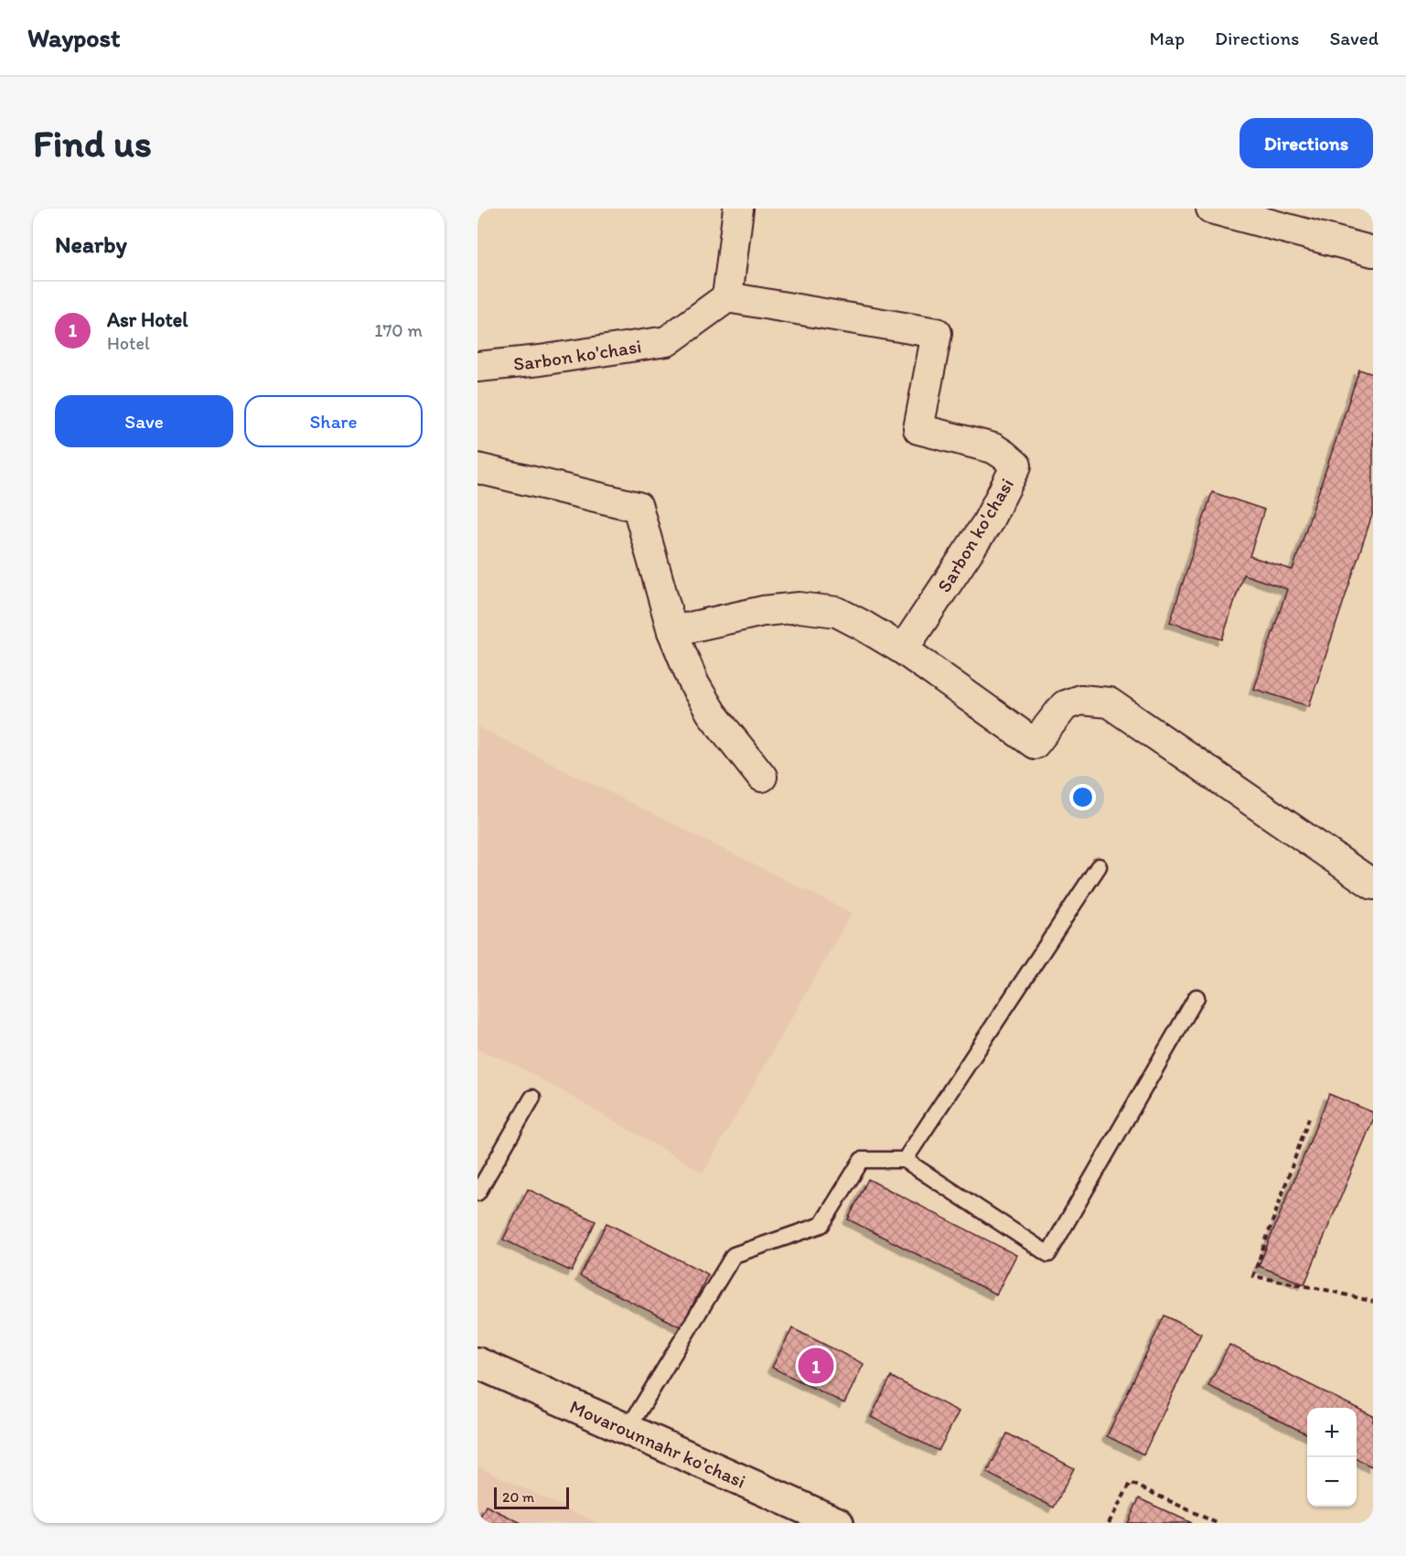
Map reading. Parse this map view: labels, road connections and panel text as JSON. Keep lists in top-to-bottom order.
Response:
{
  "streets": {
    "highway": ["Movarounnahr ko'chasi"],
    "street": ["Sarbon ko'chasi"]
  },
  "scale_bar": "20 m",
  "page": {
    "header": "Waypost",
    "nav": ["Map", "Directions", "Saved"],
    "buttons": [
      "Directions",
      ["Save", "Share"]
    ],
    "title": "Find us",
    "heading": "Nearby",
    "list": [
      {
        "mark": "1",
        "name": "Asr Hotel",
        "note": "Hotel",
        "value": "170 m"
      }
    ],
    "pins": "1",
    "map_buttons": ["+", "−"],
    "scale": "20 m"
  }
}
